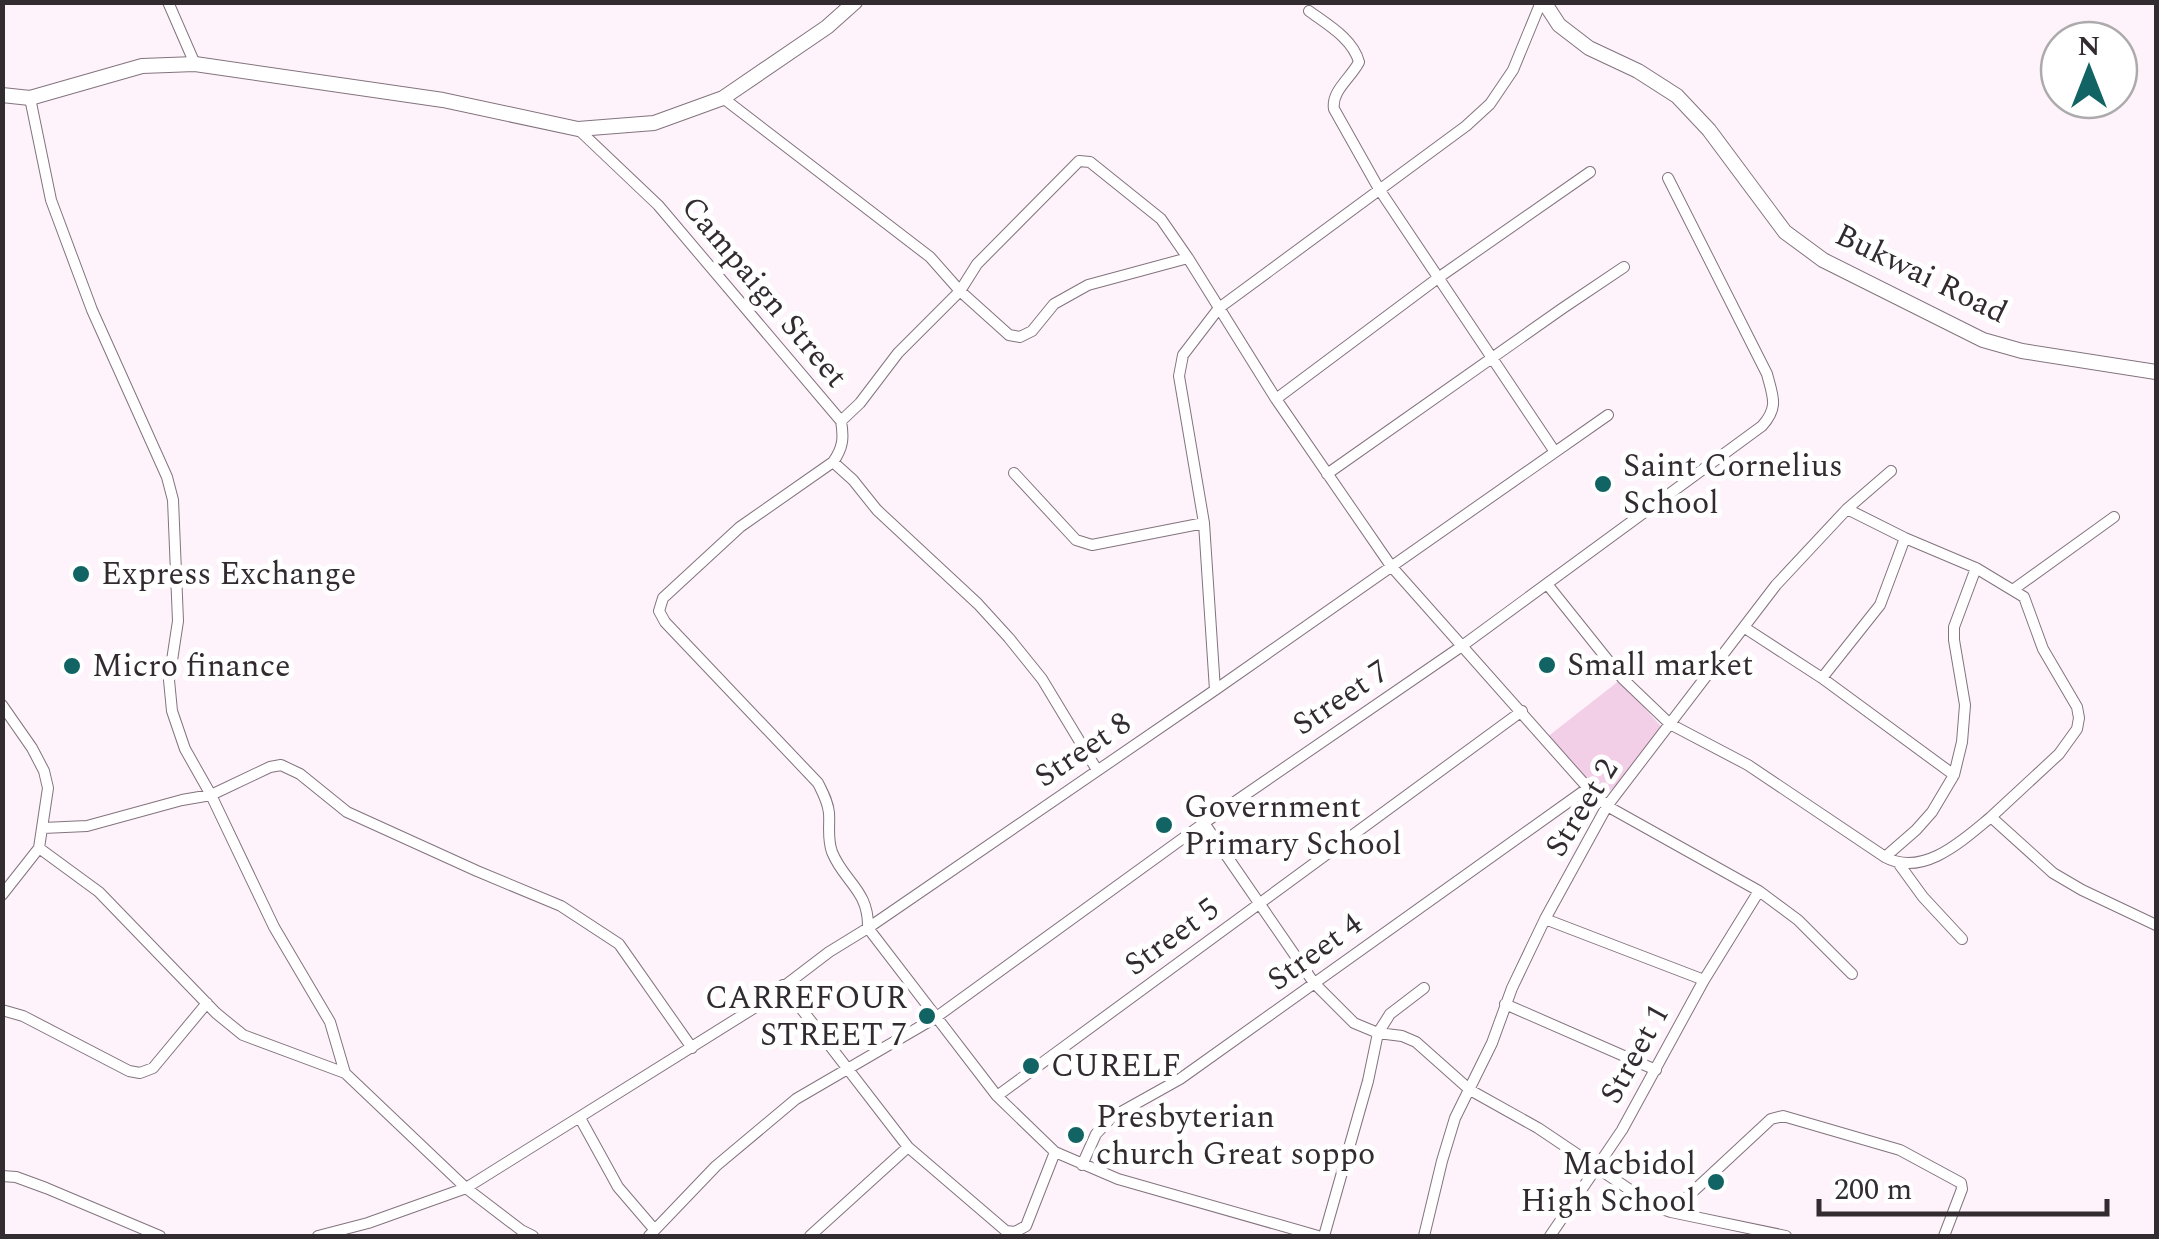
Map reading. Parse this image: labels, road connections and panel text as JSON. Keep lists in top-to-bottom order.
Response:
{
  "streets": {
    "street": [
      "Bukwai Road",
      "Campaign Street",
      "Street 7",
      "Street 8",
      "Street 2",
      "Street 5",
      "Street 4",
      "Street 1"
    ]
  },
  "places": [
    "Saint Cornelius School",
    "Express Exchange",
    "Small market",
    "Micro finance",
    "Government Primary School",
    "CARREFOUR STREET 7",
    "CURELF",
    "Presbyterian church Great soppo",
    "Macbidol High School"
  ],
  "scale_bar": "200 m",
  "north": "top"
}
